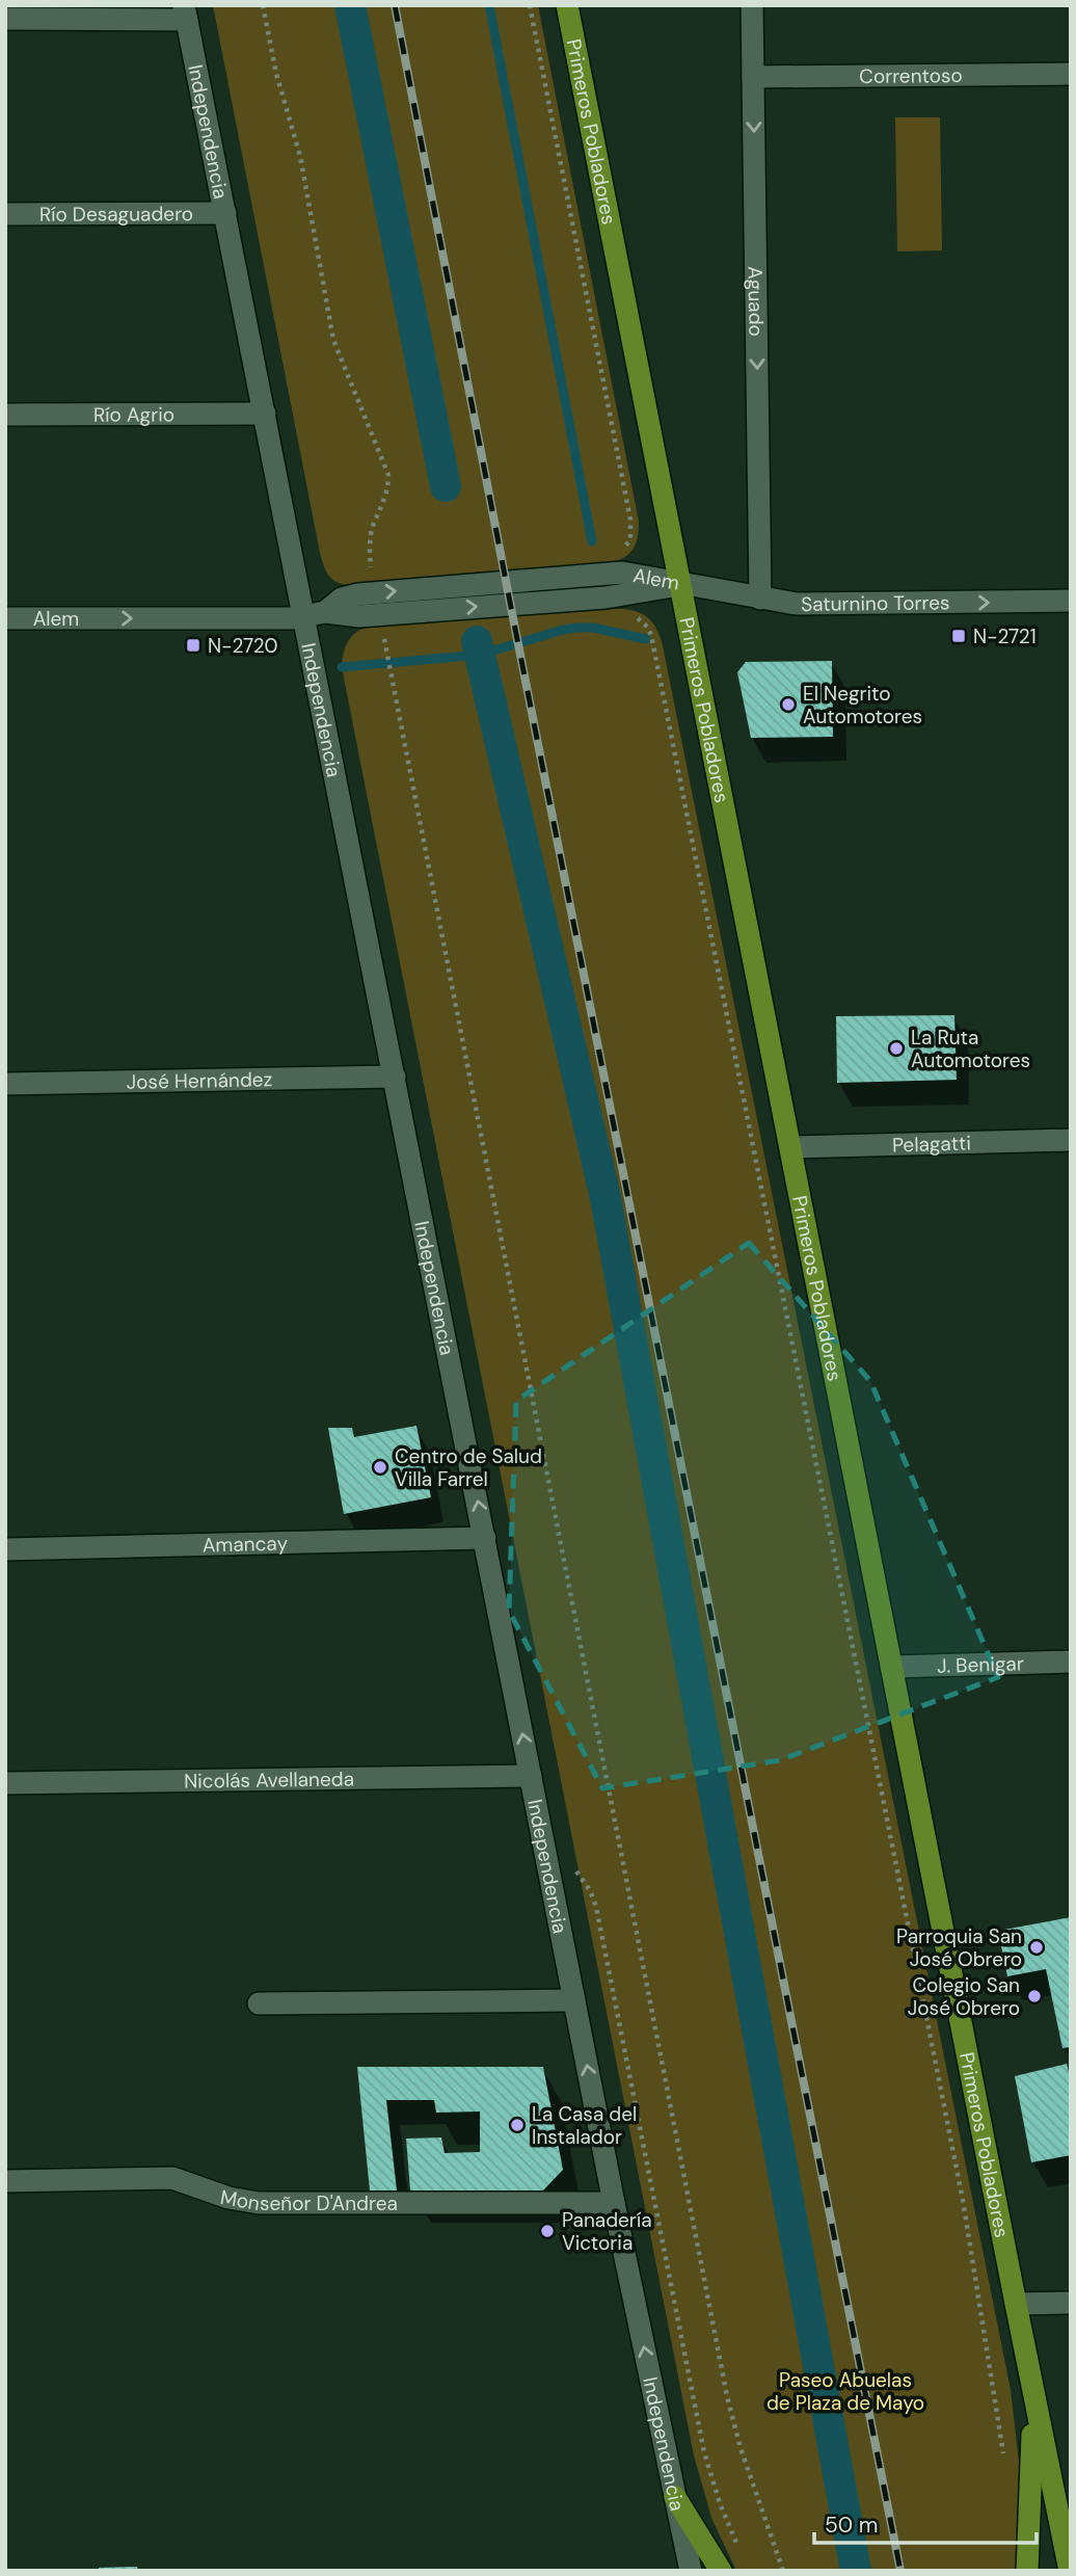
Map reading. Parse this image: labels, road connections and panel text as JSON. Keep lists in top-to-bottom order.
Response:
{
  "streets": {
    "main road": ["Primeros Pobladores"],
    "street": [
      "Correntoso",
      "Independencia",
      "Río Desaguadero",
      "Aguado",
      "Río Agrio",
      "Alem",
      "Saturnino Torres",
      "José Hernández",
      "Pelagatti",
      "Amancay",
      "J. Benigar",
      "Nicolás Avellaneda",
      "Monseñor D'Andrea"
    ]
  },
  "crossings": [
    ["Correntoso", "Aguado"],
    ["Independencia", "Río Desaguadero"],
    ["Independencia", "Río Agrio"],
    ["Independencia", "Alem"],
    ["Independencia", "José Hernández"],
    ["Independencia", "Amancay"],
    ["Independencia", "Nicolás Avellaneda"],
    ["Independencia", "Monseñor D'Andrea"],
    ["Primeros Pobladores", "Alem"],
    ["Primeros Pobladores", "Saturnino Torres"],
    ["Primeros Pobladores", "Pelagatti"],
    ["Primeros Pobladores", "J. Benigar"],
    ["Aguado", "Saturnino Torres"],
    ["Alem", "Saturnino Torres"]
  ],
  "one_way": [
    "Independencia",
    "Aguado",
    "Alem",
    "Saturnino Torres"
  ],
  "parks": ["Paseo Abuelas de Plaza de Mayo"],
  "places": {
    "transit": ["N-2721", "N-2720"],
    "other": [
      "El Negrito Automotores",
      "La Ruta Automotores",
      "Centro de Salud Villa Farrel",
      "Parroquia San José Obrero",
      "Colegio San José Obrero",
      "La Casa del Instalador",
      "Panadería Victoria"
    ]
  },
  "scale_bar": "50 m"
}
